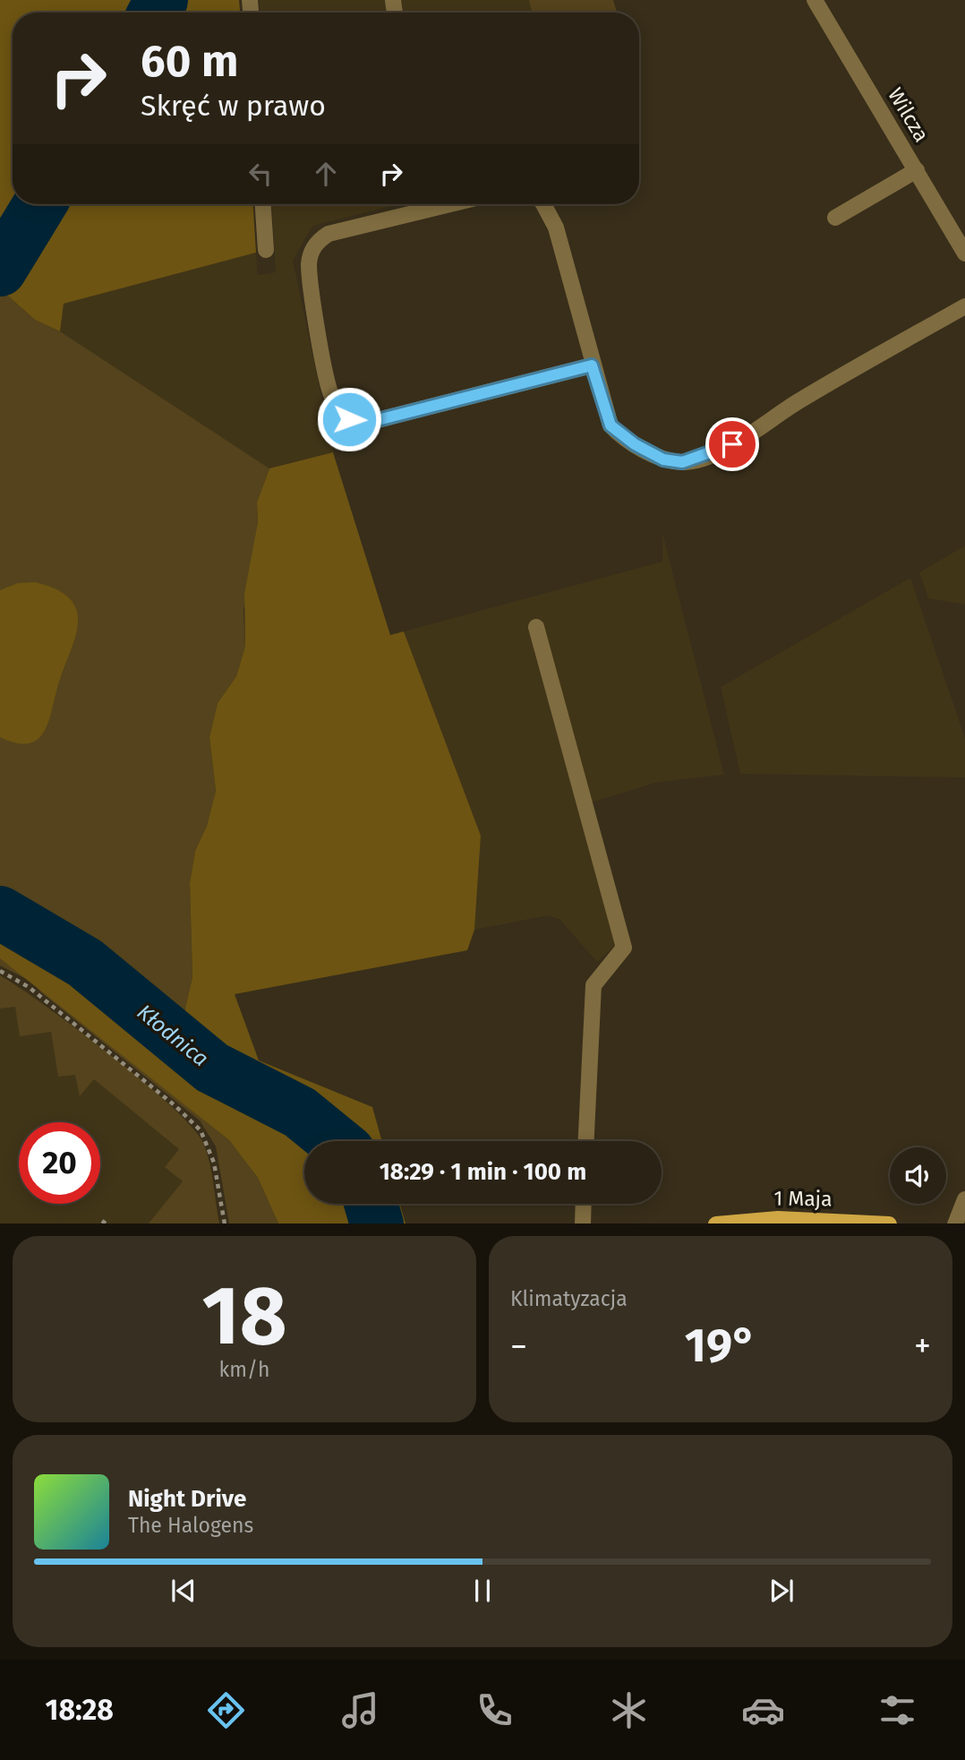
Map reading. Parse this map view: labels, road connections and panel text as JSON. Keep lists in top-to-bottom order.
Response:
{
  "streets": {
    "main road": ["1 Maja"],
    "street": ["Wilcza"]
  },
  "water": ["Kłodnica"],
  "page": {
    "turn": ["60 m", "Skręć w prawo"],
    "limit": "20",
    "trip": "18:29 · 1 min · 100 m",
    "tile": [
      ["18", "km/h"],
      "Klimatyzacja"
    ],
    "heat": ["−", "19°", "+"],
    "song": ["Night Drive", "The Halogens"],
    "tabs": "18:28"
  }
}
